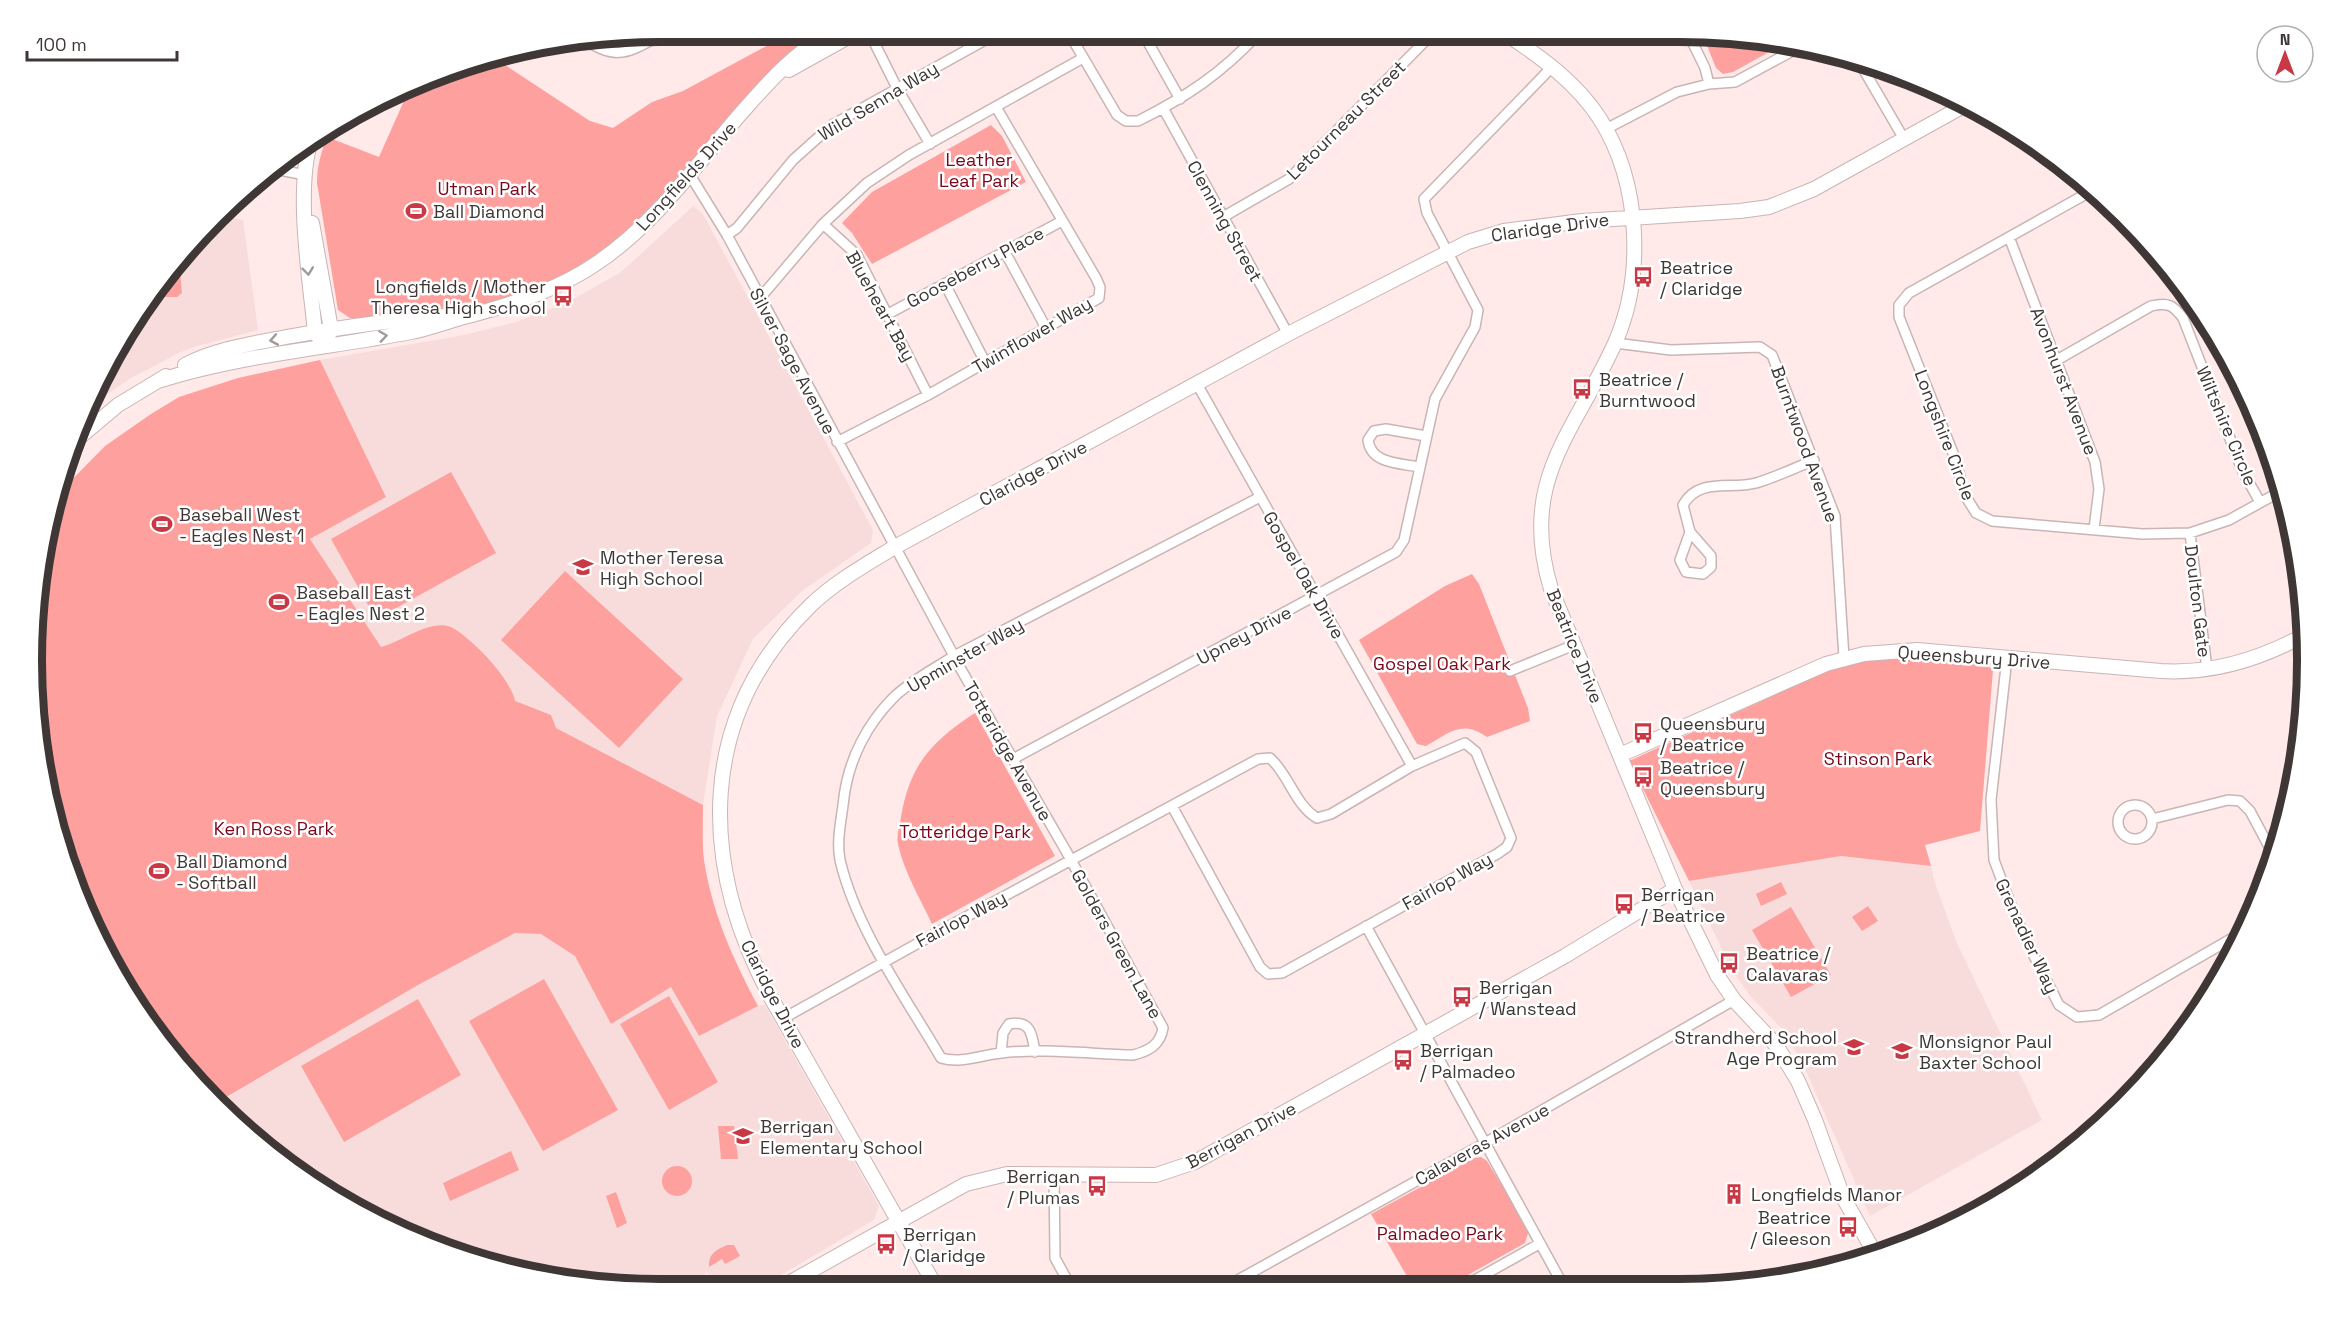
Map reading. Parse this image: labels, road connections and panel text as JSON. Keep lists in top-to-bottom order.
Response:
{
  "streets": {
    "street": [
      "Wild Senna Way",
      "Letourneau Street",
      "Longfields Drive",
      "Clenning Street",
      "Claridge Drive",
      "Gooseberry Place",
      "Blueheart Bay",
      "Twinflower Way",
      "Silver Sage Avenue",
      "Avonhurst Avenue",
      "Wiltshire Circle",
      "Longshire Circle",
      "Burntwood Avenue",
      "Gospel Oak Drive",
      "Doulton Gate",
      "Upney Drive",
      "Beatrice Drive",
      "Upminster Way",
      "Queensbury Drive",
      "Totteridge Avenue",
      "Fairlop Way",
      "Grenadier Way",
      "Golders Green Lane",
      "Berrigan Drive",
      "Calaveras Avenue"
    ]
  },
  "crossings": [
    ["Wild Senna Way", "Silver Sage Avenue"],
    ["Letourneau Street", "Clenning Street"],
    ["Longfields Drive", "Silver Sage Avenue"],
    ["Clenning Street", "Claridge Drive"],
    ["Claridge Drive", "Silver Sage Avenue"],
    ["Claridge Drive", "Gospel Oak Drive"],
    ["Claridge Drive", "Upney Drive"],
    ["Claridge Drive", "Beatrice Drive"],
    ["Claridge Drive", "Totteridge Avenue"],
    ["Claridge Drive", "Fairlop Way"],
    ["Claridge Drive", "Berrigan Drive"],
    ["Gooseberry Place", "Blueheart Bay"],
    ["Gooseberry Place", "Twinflower Way"],
    ["Blueheart Bay", "Twinflower Way"],
    ["Twinflower Way", "Silver Sage Avenue"],
    ["Silver Sage Avenue", "Totteridge Avenue"],
    ["Avonhurst Avenue", "Wiltshire Circle"],
    ["Avonhurst Avenue", "Longshire Circle"],
    ["Wiltshire Circle", "Longshire Circle"],
    ["Longshire Circle", "Doulton Gate"],
    ["Burntwood Avenue", "Beatrice Drive"],
    ["Burntwood Avenue", "Queensbury Drive"],
    ["Gospel Oak Drive", "Upney Drive"],
    ["Gospel Oak Drive", "Upminster Way"],
    ["Gospel Oak Drive", "Fairlop Way"],
    ["Doulton Gate", "Queensbury Drive"],
    ["Upney Drive", "Beatrice Drive"],
    ["Upney Drive", "Totteridge Avenue"],
    ["Beatrice Drive", "Queensbury Drive"],
    ["Beatrice Drive", "Berrigan Drive"],
    ["Beatrice Drive", "Calaveras Avenue"],
    ["Upminster Way", "Totteridge Avenue"],
    ["Upminster Way", "Fairlop Way"],
    ["Upminster Way", "Golders Green Lane"],
    ["Queensbury Drive", "Grenadier Way"],
    ["Totteridge Avenue", "Fairlop Way"],
    ["Totteridge Avenue", "Golders Green Lane"],
    ["Fairlop Way", "Golders Green Lane"]
  ],
  "parks": [
    "Leather Leaf Park",
    "Utman Park",
    "Gospel Oak Park",
    "Stinson Park",
    "Ken Ross Park",
    "Totteridge Park",
    "Palmadeo Park"
  ],
  "places": {
    "sports": [
      "Ball Diamond",
      "Baseball West - Eagles Nest 1",
      "Baseball East - Eagles Nest 2",
      "Ball Diamond - Softball"
    ],
    "bus stop": [
      "Beatrice / Claridge",
      "Longfields / Mother Theresa High school",
      "Beatrice / Burntwood",
      "Queensbury / Beatrice",
      "Beatrice / Queensbury",
      "Berrigan / Beatrice",
      "Beatrice / Calavaras",
      "Berrigan / Wanstead",
      "Berrigan / Palmadeo",
      "Berrigan / Plumas",
      "Beatrice / Gleeson",
      "Berrigan / Claridge"
    ],
    "school or university": [
      "Mother Teresa High School",
      "Strandherd School Age Program",
      "Monsignor Paul Baxter School",
      "Berrigan Elementary School"
    ],
    "building": ["Longfields Manor"]
  },
  "scale_bar": "100 m",
  "north": "top"
}
